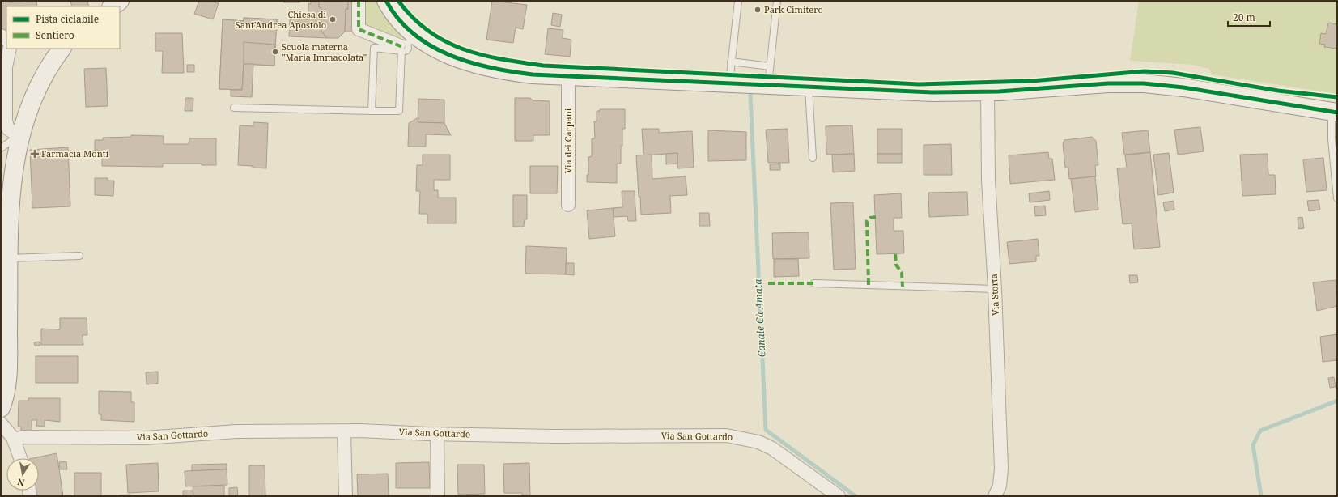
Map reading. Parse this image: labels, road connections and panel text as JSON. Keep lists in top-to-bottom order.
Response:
{
  "streets": {
    "street": ["Via dei Carpani", "Via Storta", "Via San Gottardo"]
  },
  "water": ["Canale Cà Amata"],
  "places": {
    "other": ["Park Cimitero", "Chiesa di Sant'Andrea Apostolo", "Scuola materna \"Maria Immacolata\""],
    "health": ["Farmacia Monti"]
  },
  "legend": ["Pista ciclabile", "Sentiero"],
  "scale_bar": "20 m",
  "north": "bottom"
}
